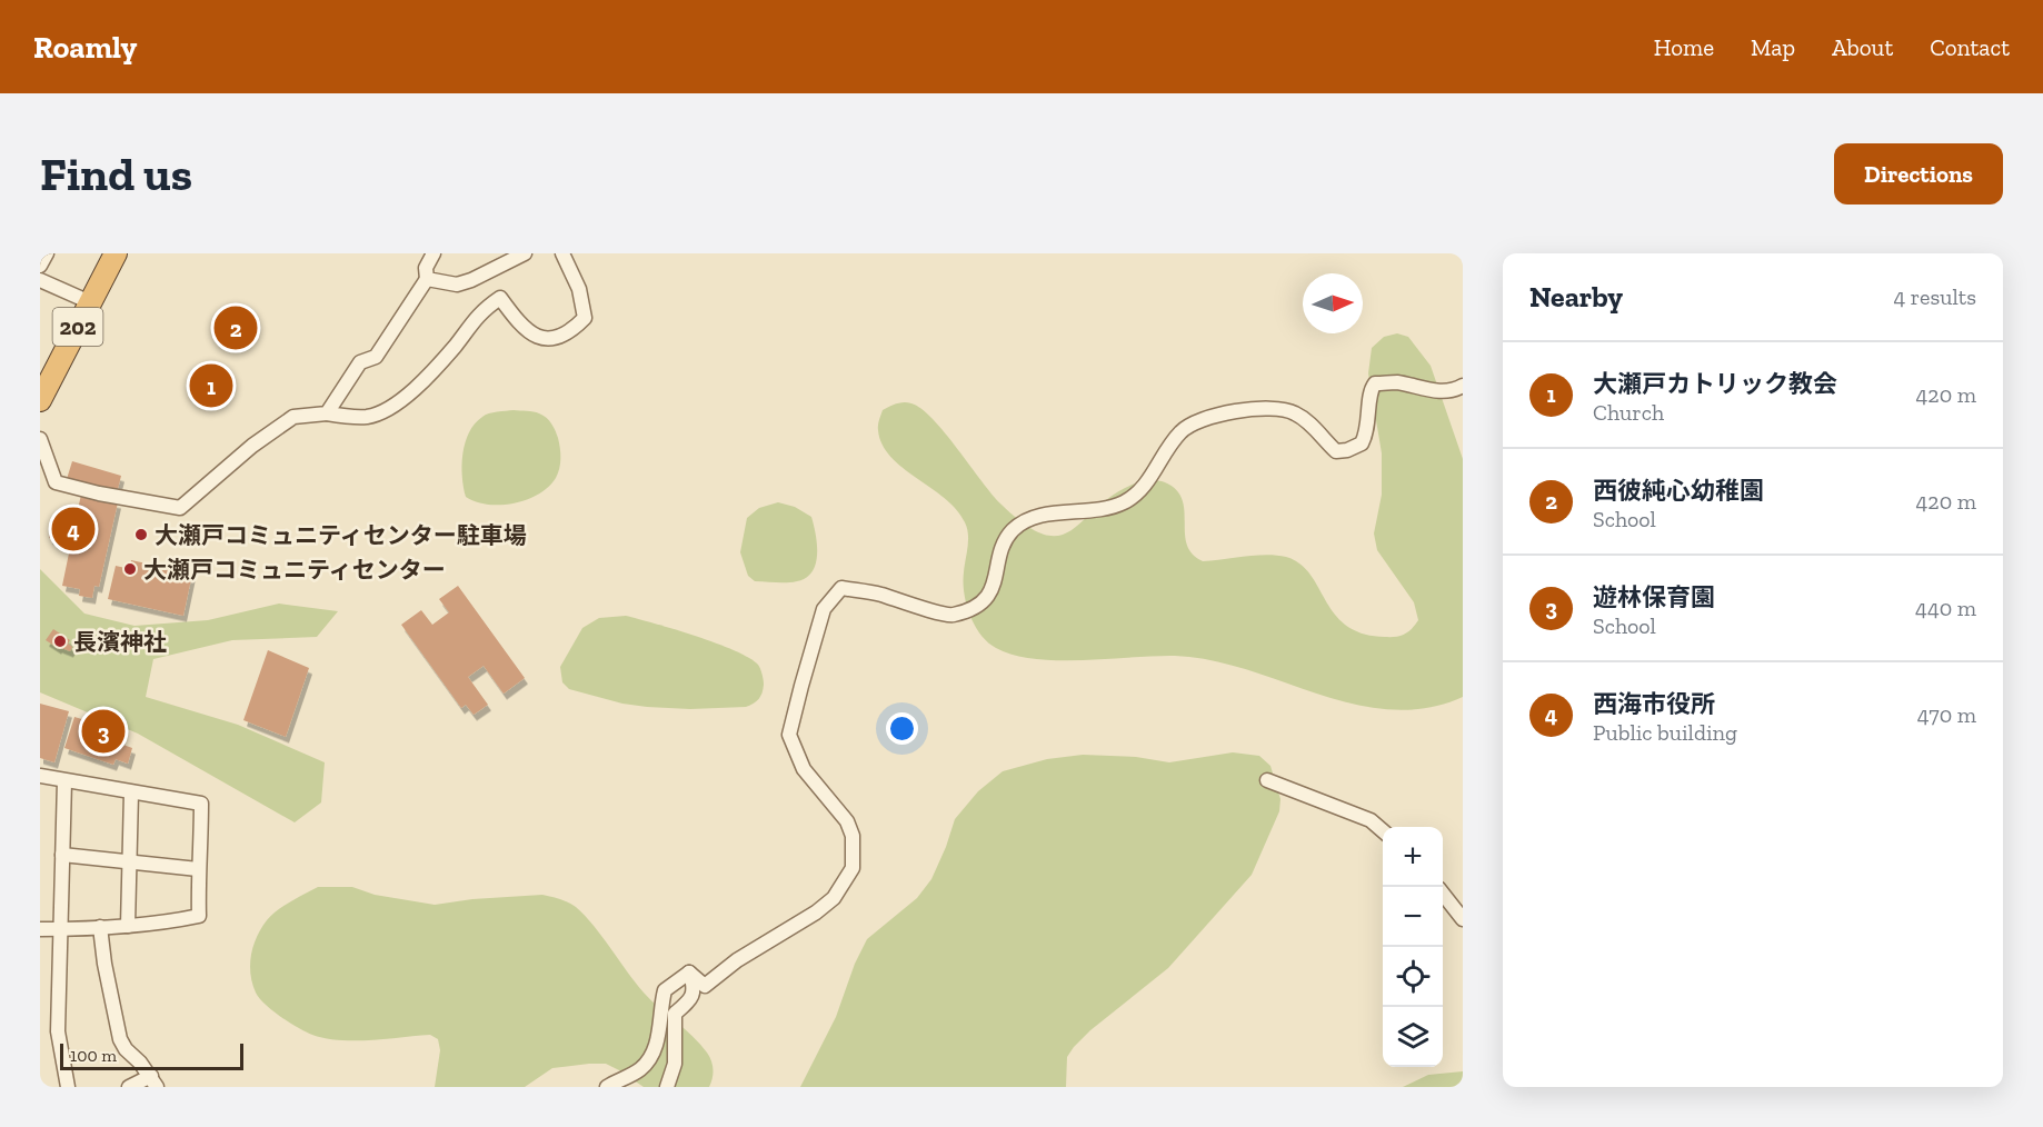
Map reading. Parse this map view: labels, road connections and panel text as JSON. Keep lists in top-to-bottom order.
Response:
{
  "streets": {
    "highway": ["202"]
  },
  "places": ["大瀬戸コミュニティセンター駐車場", "大瀬戸コミュニティセンター", "長濱神社"],
  "scale_bar": "100 m",
  "north": "right",
  "page": {
    "header": "Roamly",
    "nav": [
      "Home",
      "Map",
      "About",
      "Contact"
    ],
    "buttons": "Directions",
    "title": "Find us",
    "heading": ["Nearby", "4 results"],
    "pins": [
      "2",
      "1",
      "4",
      "3"
    ],
    "list": [
      {
        "mark": "1",
        "name": "大瀬戸カトリック教会",
        "note": "Church",
        "value": "420 m"
      },
      {
        "mark": "2",
        "name": "西彼純心幼稚園",
        "note": "School",
        "value": "420 m"
      },
      {
        "mark": "3",
        "name": "遊林保育園",
        "note": "School",
        "value": "440 m"
      },
      {
        "mark": "4",
        "name": "西海市役所",
        "note": "Public building",
        "value": "470 m"
      }
    ],
    "map_buttons": ["+", "−"],
    "scale": "100 m"
  }
}
